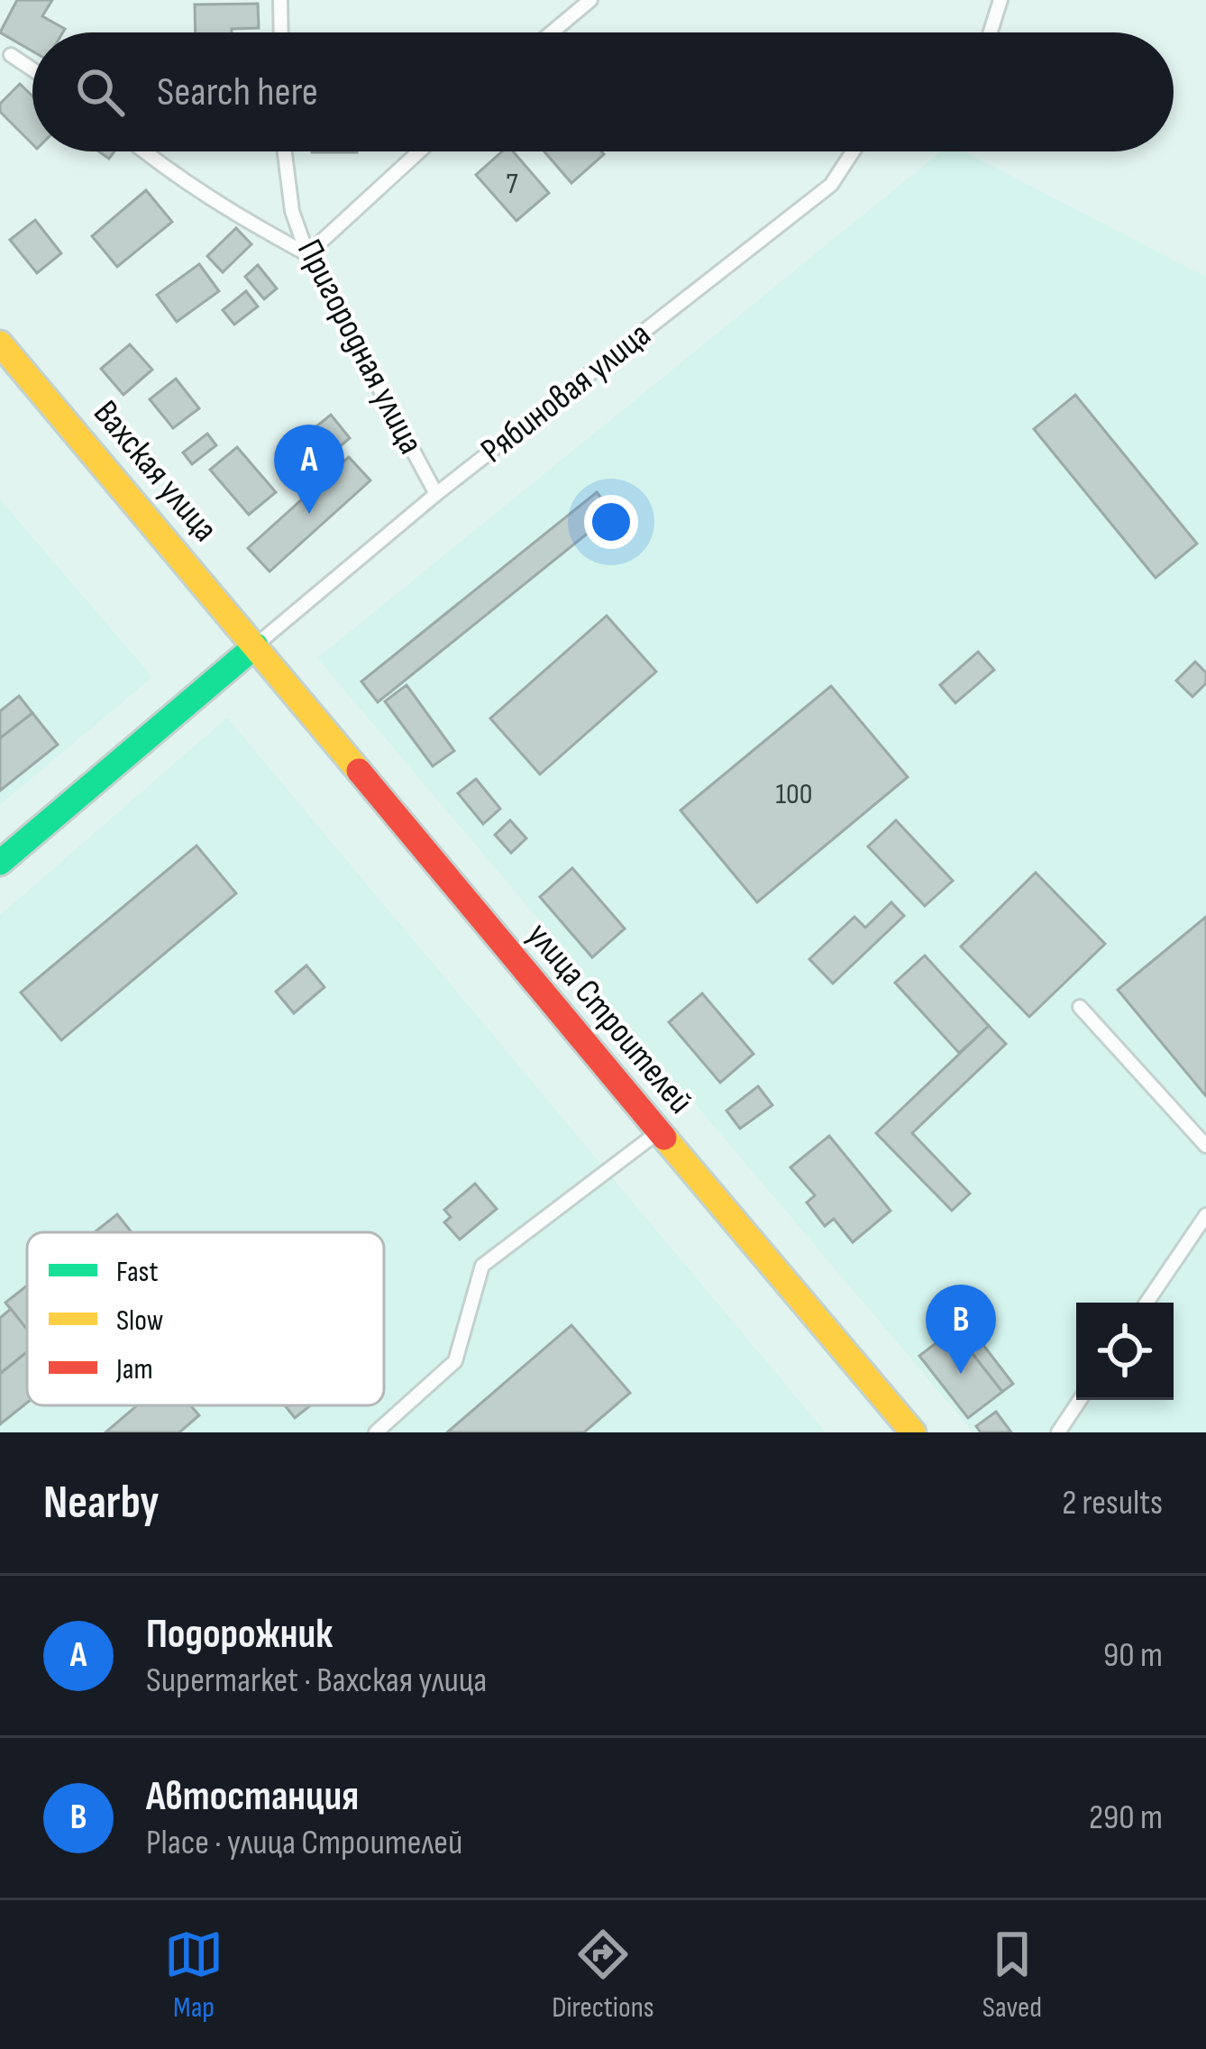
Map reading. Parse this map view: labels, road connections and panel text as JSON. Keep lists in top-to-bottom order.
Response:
{
  "streets": {
    "main road": ["Вахская улица", "улица Строителей"],
    "lane": ["Пригородная улица", "Рябиновая улица"]
  },
  "crossings": [
    ["Пригородная улица", "Рябиновая улица"],
    ["Рябиновая улица", "Вахская улица"],
    ["Рябиновая улица", "улица Строителей"],
    ["Вахская улица", "улица Строителей"]
  ],
  "house_numbers": ["7", "100"],
  "legend": ["Fast", "Slow", "Jam"],
  "page": {
    "search": "Search here",
    "pins": ["A", "B"],
    "heading": ["Nearby", "2 results"],
    "list": [
      {
        "mark": "A",
        "name": "Подорожник",
        "note": "Supermarket · Вахская улица",
        "value": "90 m"
      },
      {
        "mark": "B",
        "name": "Автостанция",
        "note": "Place · улица Строителей",
        "value": "290 m"
      }
    ],
    "nav": ["Map", "Directions", "Saved"]
  }
}
